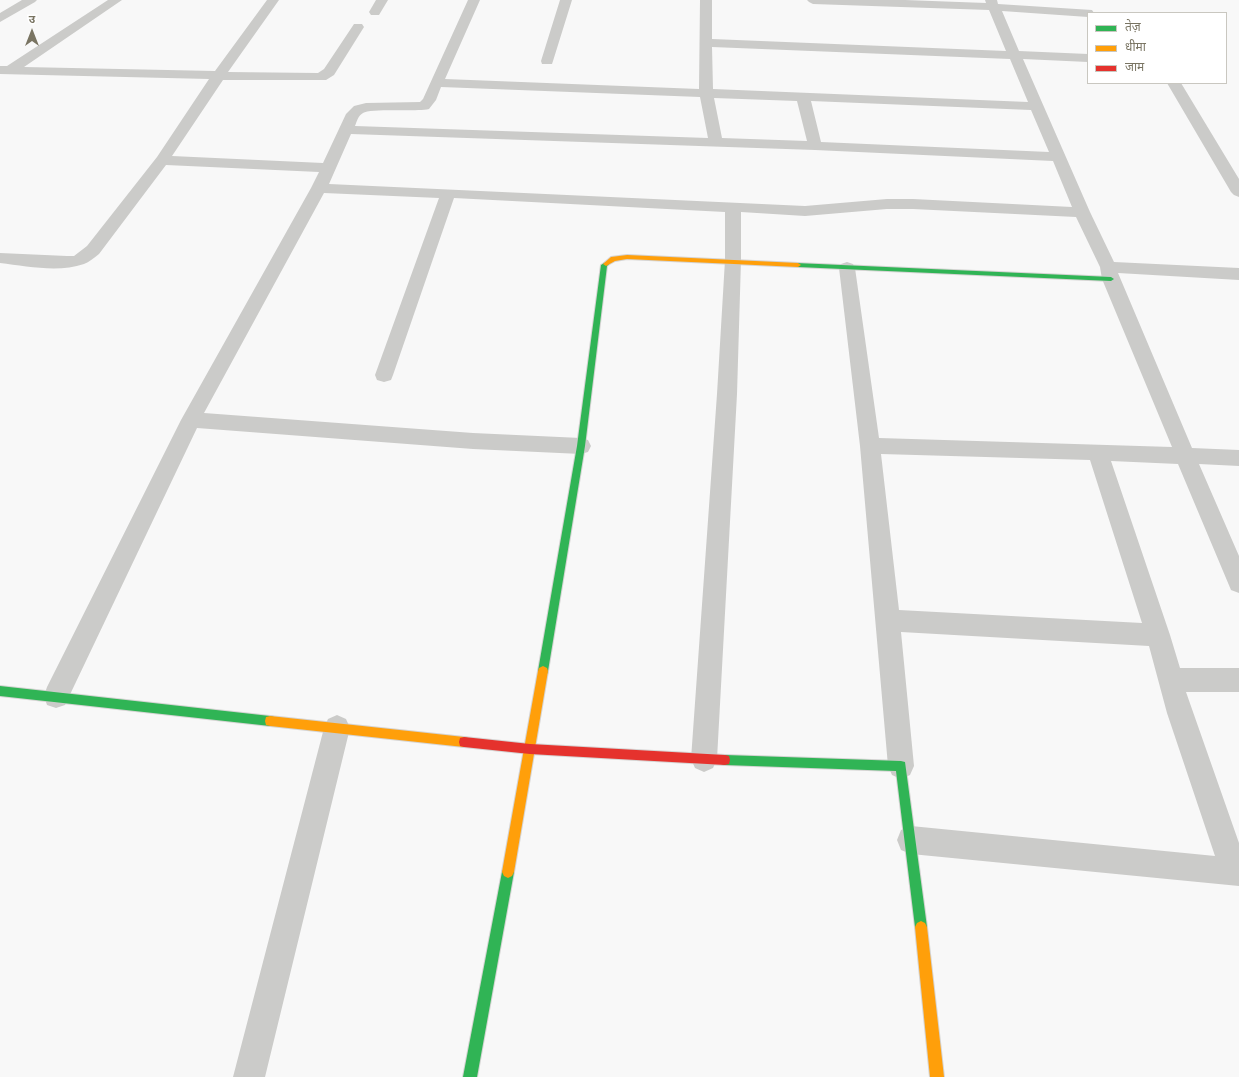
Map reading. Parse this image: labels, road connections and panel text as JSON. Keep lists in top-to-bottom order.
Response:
{
  "legend": ["तेज़", "धीमा", "जाम"],
  "north": "top"
}
